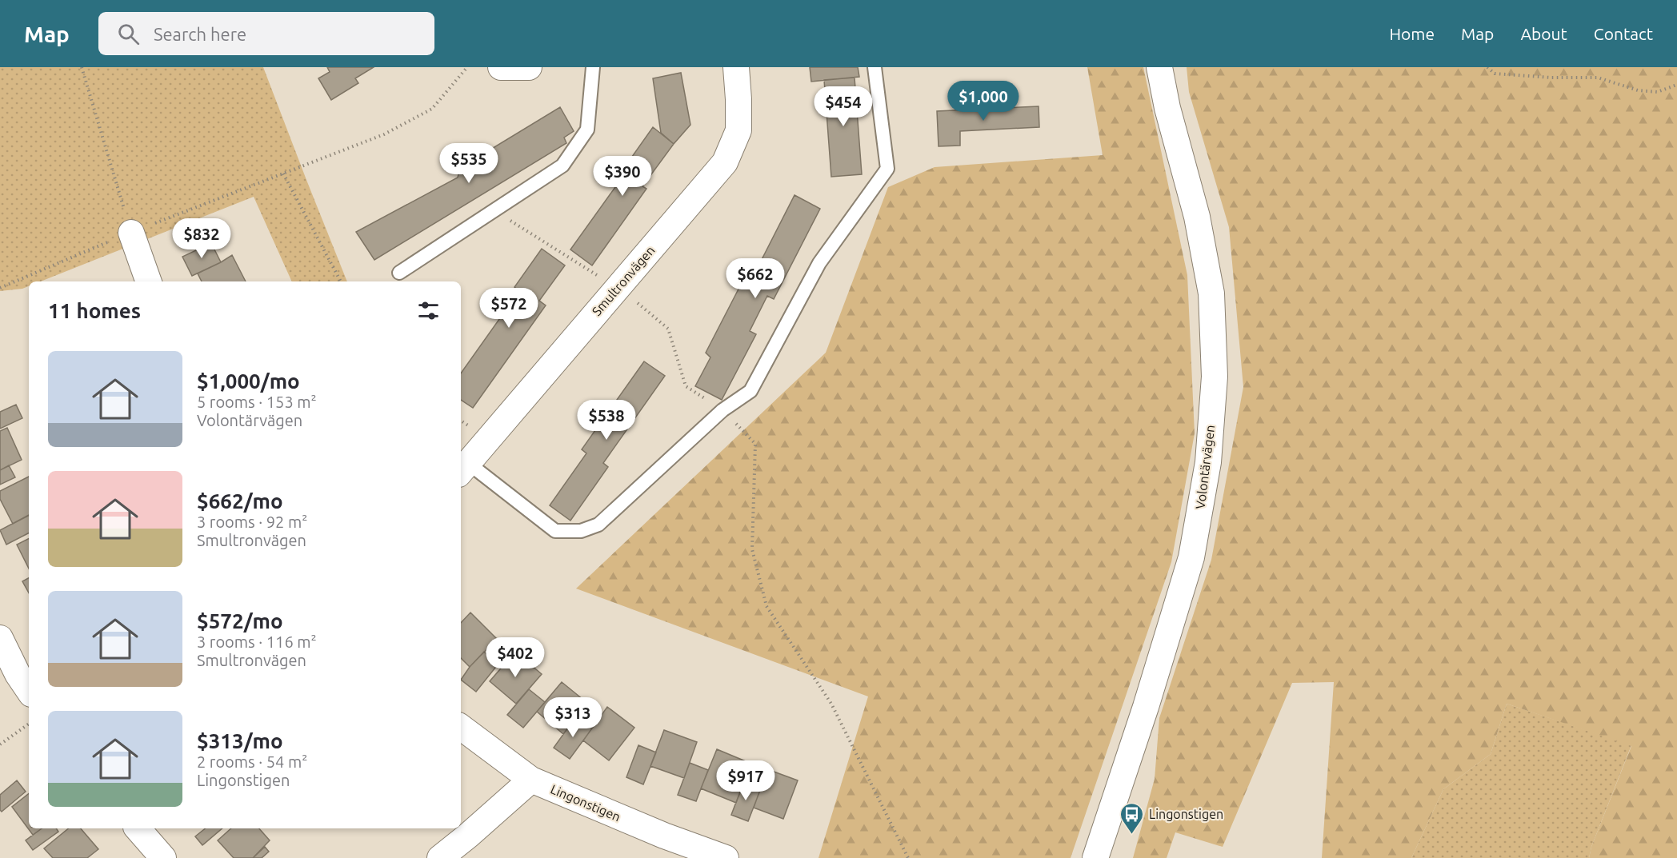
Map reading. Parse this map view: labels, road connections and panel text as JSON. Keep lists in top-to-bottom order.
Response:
{
  "streets": {
    "street": ["Smultronvägen", "Volontärvägen", "Lingonstigen"]
  },
  "places": {
    "bus stop": ["Lingonstigen"]
  },
  "page": {
    "header": "Map",
    "search": "Search here",
    "nav": [
      "Home",
      "Map",
      "About",
      "Contact"
    ],
    "price": [
      "$1,000",
      "$454",
      "$535",
      "$390",
      "$832",
      "$662",
      "$572",
      "$538",
      "$402",
      "$313",
      "$917"
    ],
    "heading": "11 homes",
    "list": [
      {
        "name": "$1,000/mo",
        "note": "5 rooms · 153 m² · Volontärvägen"
      },
      {
        "name": "$662/mo",
        "note": "3 rooms · 92 m² · Smultronvägen"
      },
      {
        "name": "$572/mo",
        "note": "3 rooms · 116 m² · Smultronvägen"
      },
      {
        "name": "$313/mo",
        "note": "2 rooms · 54 m² · Lingonstigen"
      }
    ]
  }
}
